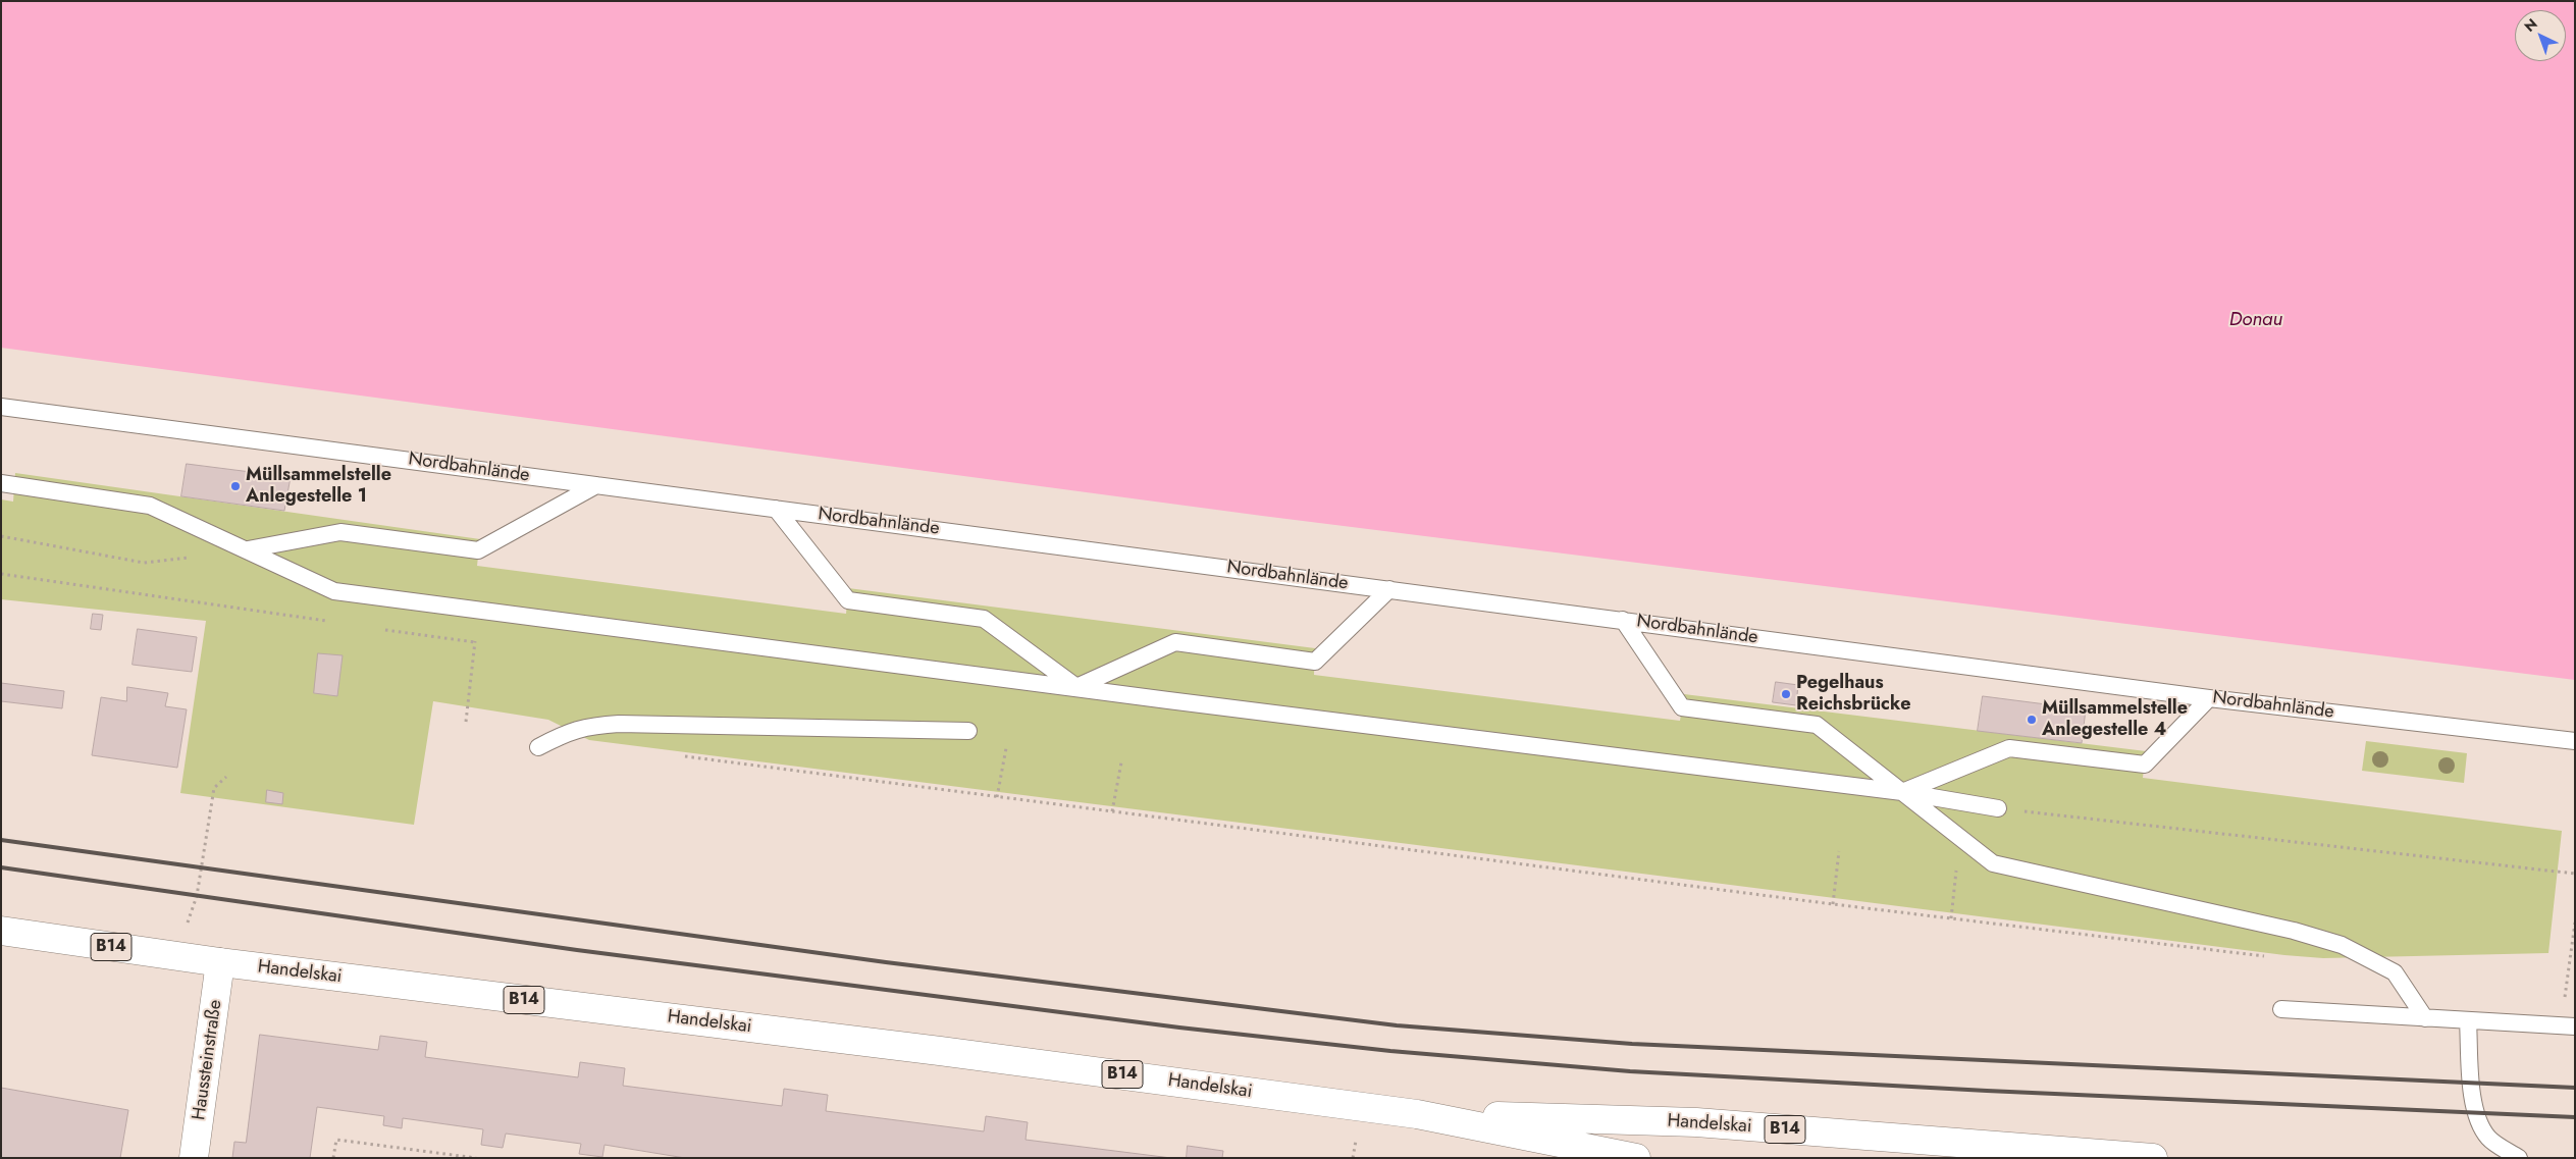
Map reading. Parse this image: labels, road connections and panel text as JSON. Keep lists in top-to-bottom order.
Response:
{
  "streets": {
    "main road": ["B14", "Handelskai", "Haussteinstraße"],
    "lane": ["Nordbahnlände"]
  },
  "crossings": [
    ["Handelskai", "Haussteinstraße"]
  ],
  "water": ["Donau"],
  "places": ["Müllsammelstelle Anlegestelle 1", "Pegelhaus Reichsbrücke", "Müllsammelstelle Anlegestelle 4"],
  "north": "top left"
}
